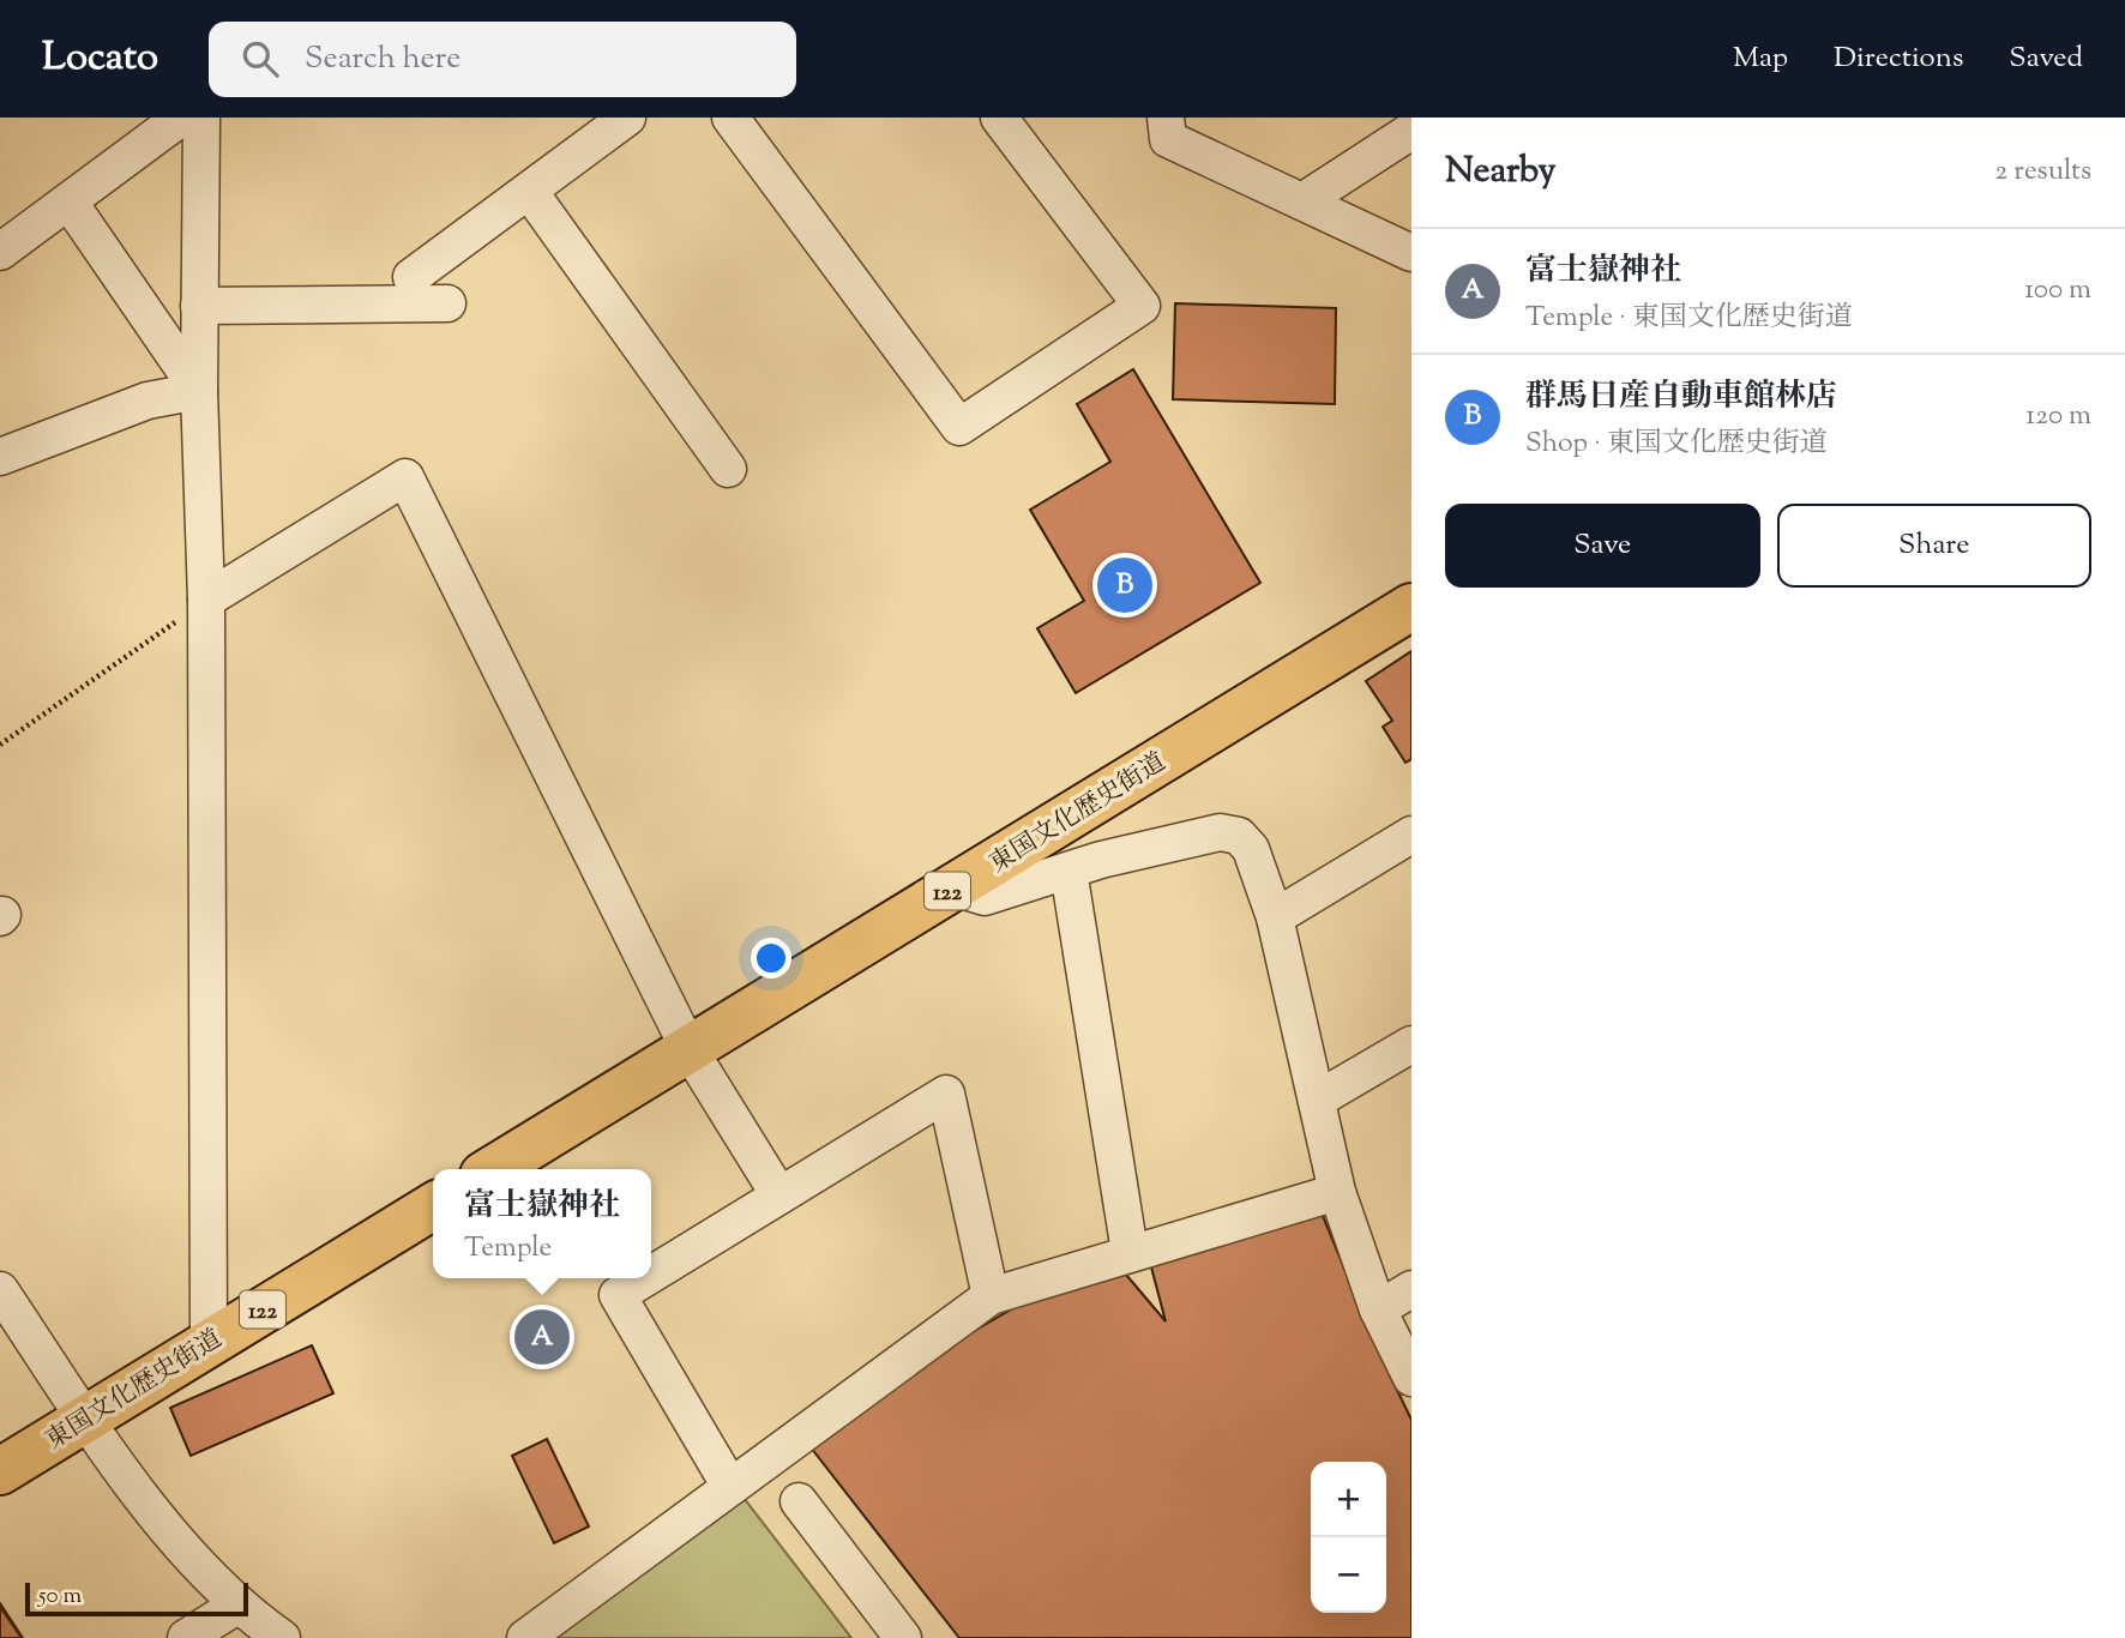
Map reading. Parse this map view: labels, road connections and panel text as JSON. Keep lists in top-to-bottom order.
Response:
{
  "streets": {
    "highway": ["東国文化歴史街道", "122"]
  },
  "scale_bar": "50 m",
  "page": {
    "header": "Locato",
    "search": "Search here",
    "nav": ["Map", "Directions", "Saved"],
    "heading": ["Nearby", "2 results"],
    "list": [
      {
        "mark": "A",
        "name": "富士嶽神社",
        "note": "Temple · 東国文化歴史街道",
        "value": "100 m"
      },
      {
        "mark": "B",
        "name": "群馬日産自動車館林店",
        "note": "Shop · 東国文化歴史街道",
        "value": "120 m"
      }
    ],
    "buttons": ["Save", "Share"],
    "pins": ["B", "A"],
    "popup": ["富士嶽神社", "Temple"],
    "map_buttons": ["+", "−"],
    "scale": "50 m"
  }
}
